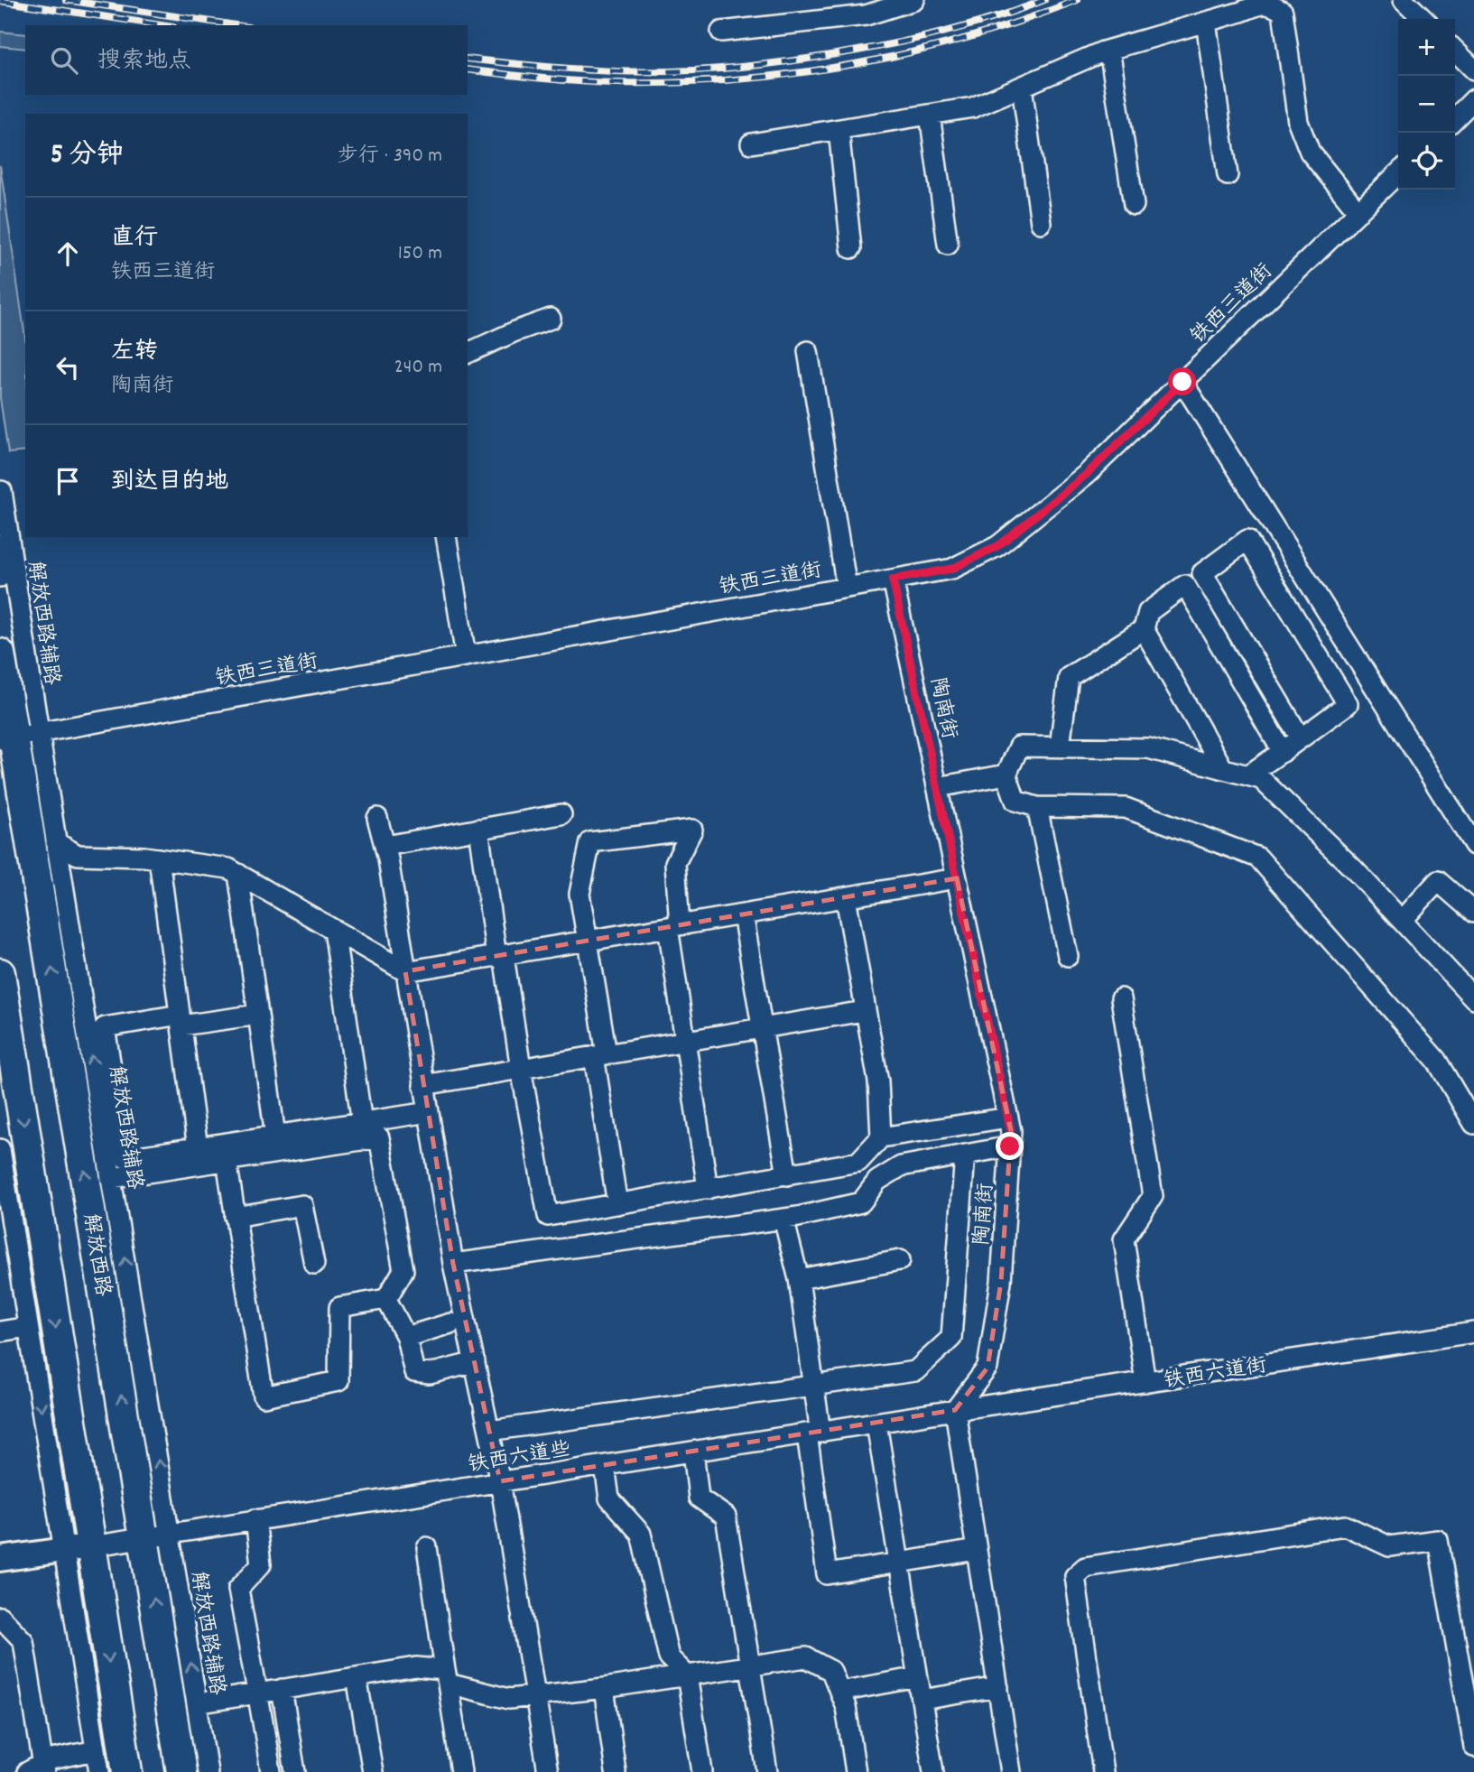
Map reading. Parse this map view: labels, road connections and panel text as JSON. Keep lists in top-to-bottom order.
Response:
{
  "streets": {
    "highway": ["解放西路"],
    "street": [
      "铁西三道街",
      "解放西路辅路",
      "陶南街",
      "铁西六道街",
      "铁西六道些"
    ]
  },
  "crossings": [
    ["铁西三道街", "解放西路辅路"],
    ["铁西三道街", "陶南街"],
    ["铁西三道街", "解放西路"],
    ["解放西路辅路", "解放西路"],
    ["解放西路辅路", "铁西六道些"],
    ["陶南街", "铁西六道街"],
    ["陶南街", "铁西六道些"],
    ["解放西路", "铁西六道些"],
    ["铁西六道街", "铁西六道些"]
  ],
  "page": {
    "map_buttons": ["+", "−"],
    "search": "搜索地点",
    "heading": ["5 分钟", "步行 · 390 m"],
    "list": [
      ["直行", "铁西三道街", "150 m"],
      ["左转", "陶南街", "240 m"],
      "到达目的地"
    ]
  }
}
